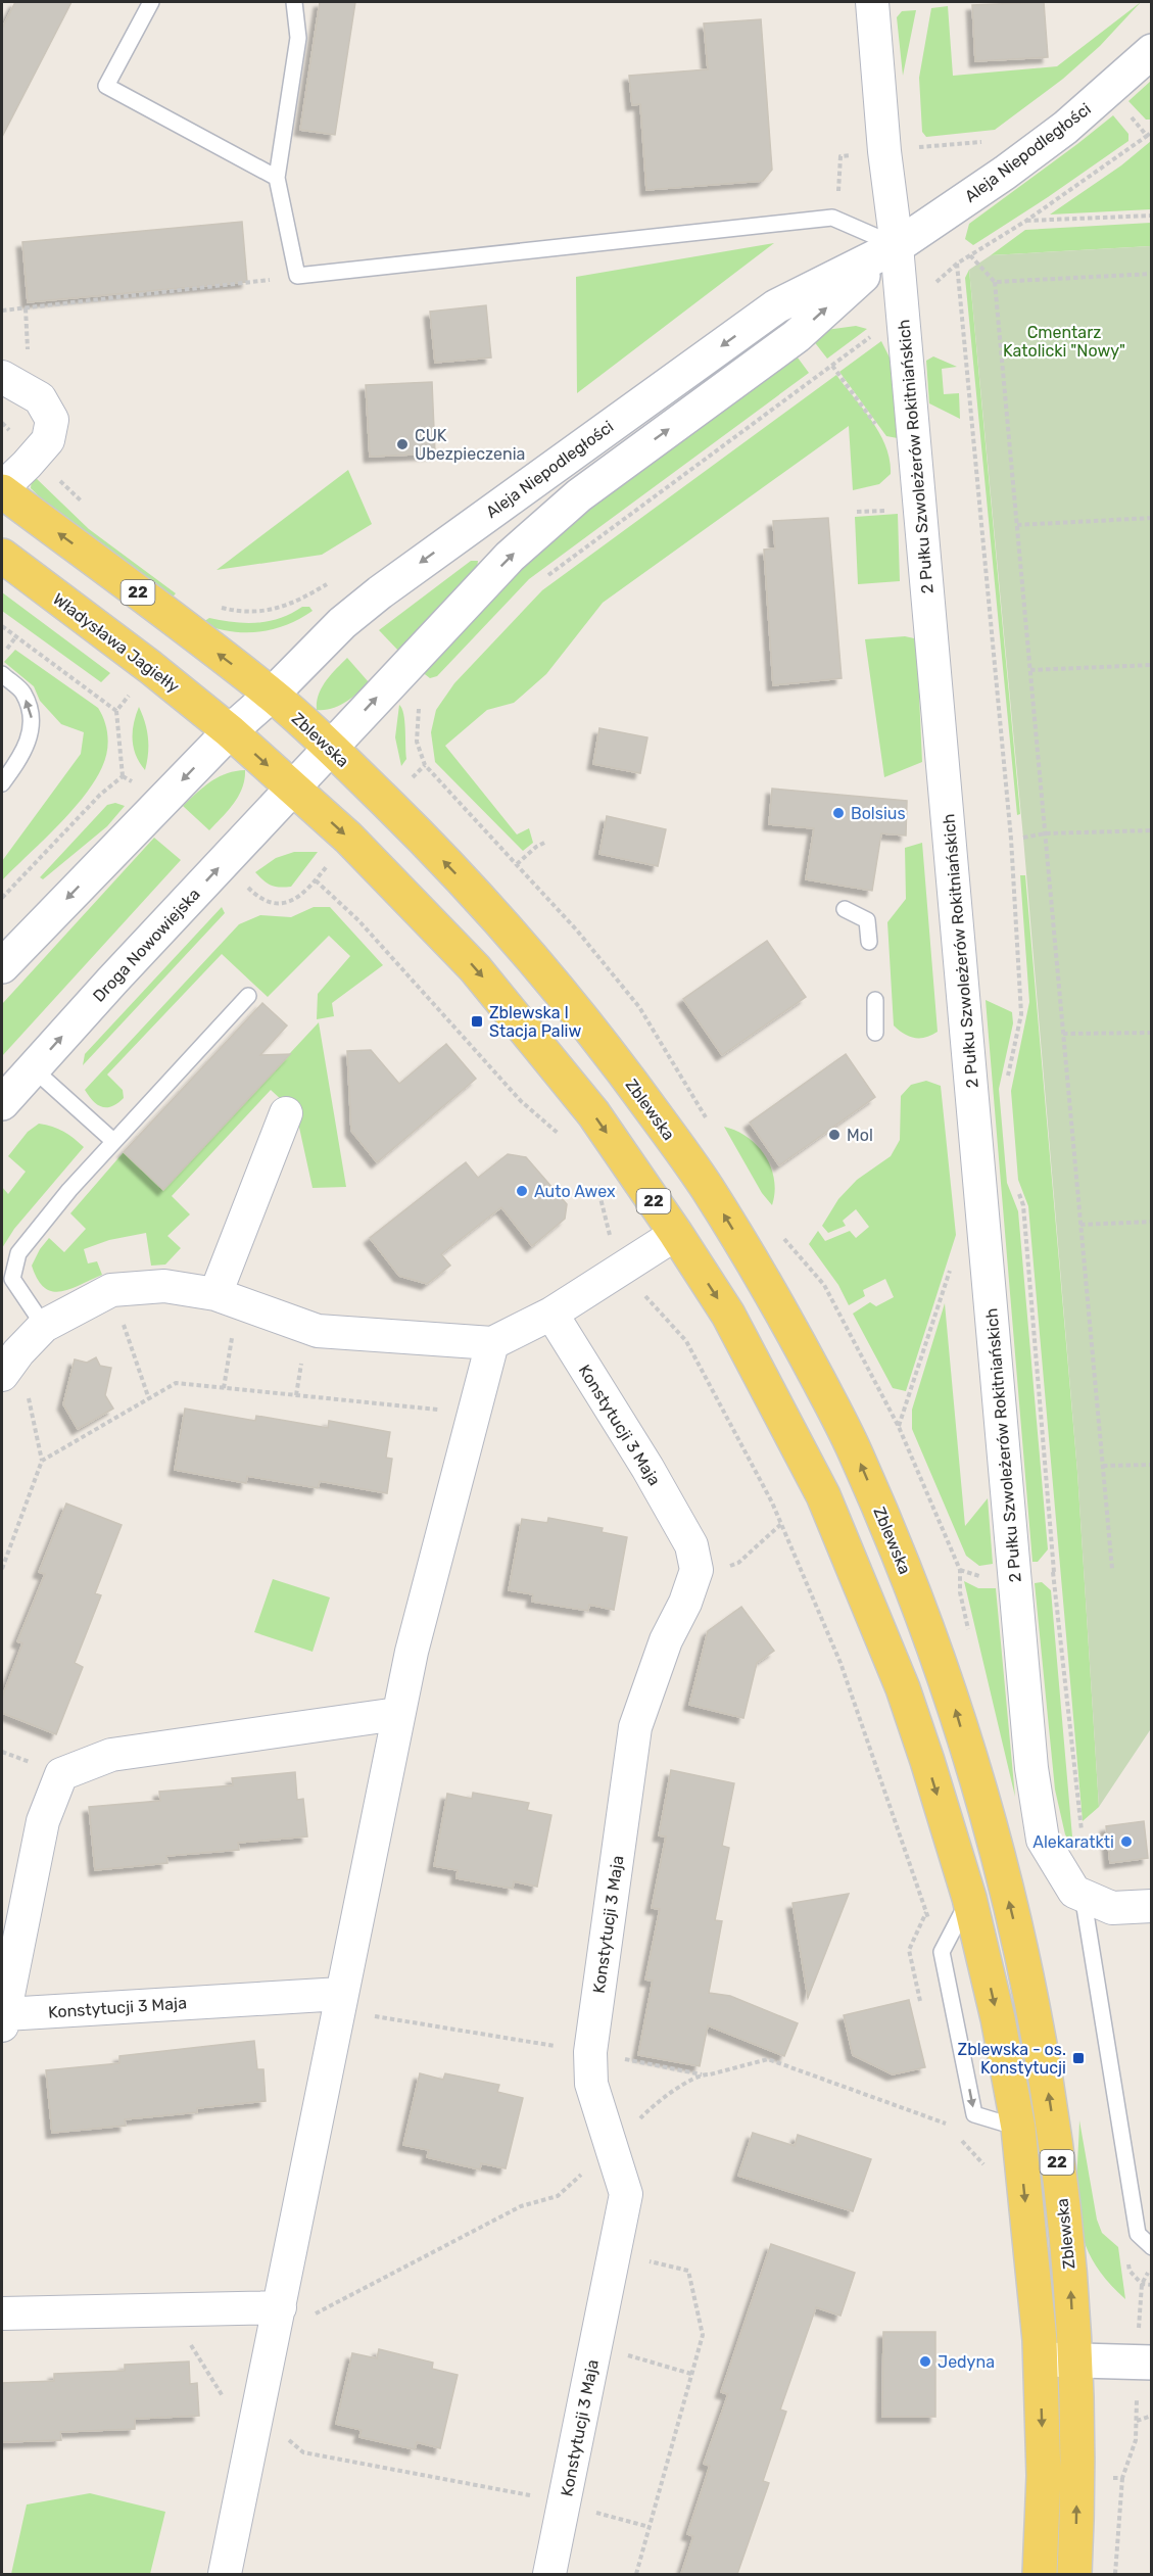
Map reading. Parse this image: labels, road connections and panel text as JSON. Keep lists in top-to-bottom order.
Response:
{
  "streets": {
    "main road": ["22", "Władysława Jagiełły", "Zblewska"],
    "street": [
      "Aleja Niepodległości",
      "2 Pułku Szwoleżerów Rokitniańskich",
      "Droga Nowowiejska",
      "Konstytucji 3 Maja"
    ]
  },
  "crossings": [
    ["Aleja Niepodległości", "2 Pułku Szwoleżerów Rokitniańskich"],
    ["Aleja Niepodległości", "22"],
    ["Aleja Niepodległości", "Władysława Jagiełły"],
    ["Aleja Niepodległości", "Zblewska"],
    ["Aleja Niepodległości", "Droga Nowowiejska"],
    ["22", "Władysława Jagiełły"],
    ["22", "Zblewska"],
    ["22", "Droga Nowowiejska"]
  ],
  "parks": ["Cmentarz Katolicki \"Nowy\""],
  "places": {
    "other": [
      "CUK Ubezpieczenia",
      "Bolsius",
      "Mol",
      "Auto Awex",
      "Alekaratkti",
      "Jedyna"
    ],
    "transit": ["Zblewska I Stacja Paliw", "Zblewska - os. Konstytucji"]
  }
}
